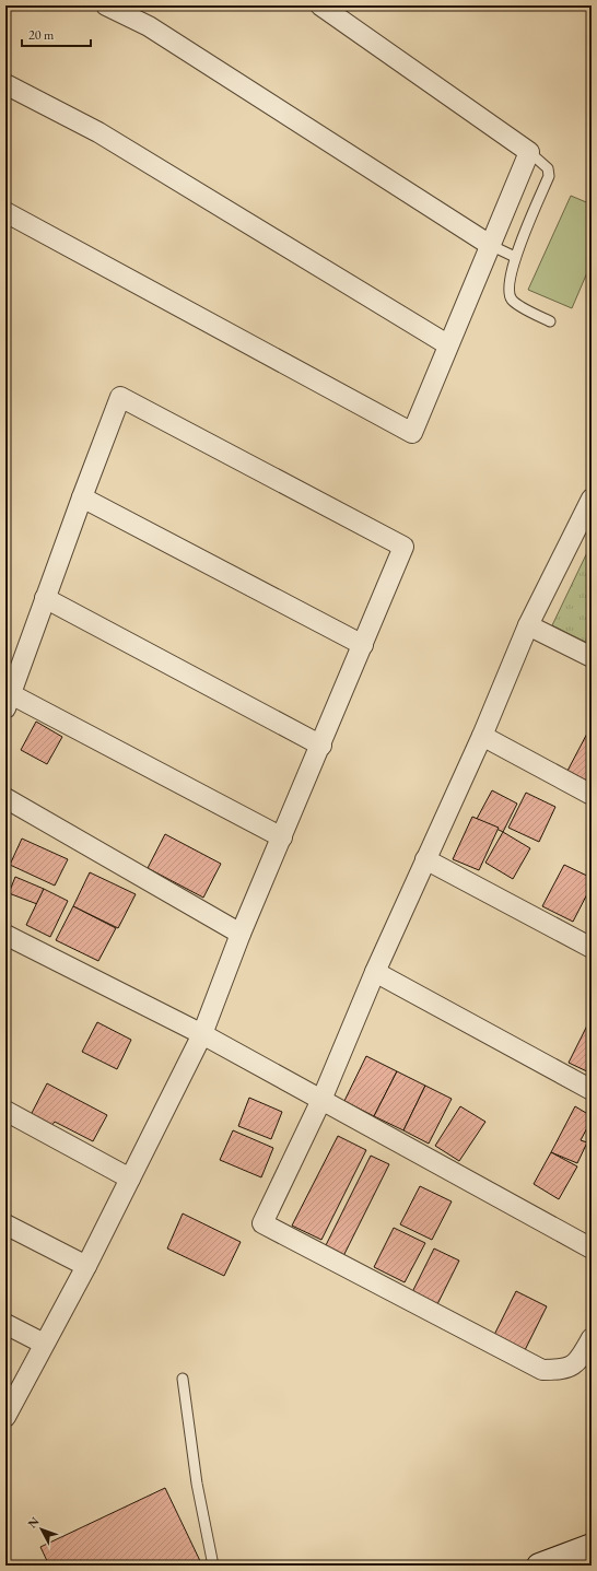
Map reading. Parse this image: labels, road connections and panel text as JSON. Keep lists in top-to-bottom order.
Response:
{
  "scale_bar": "20 m",
  "north": "top left"
}
